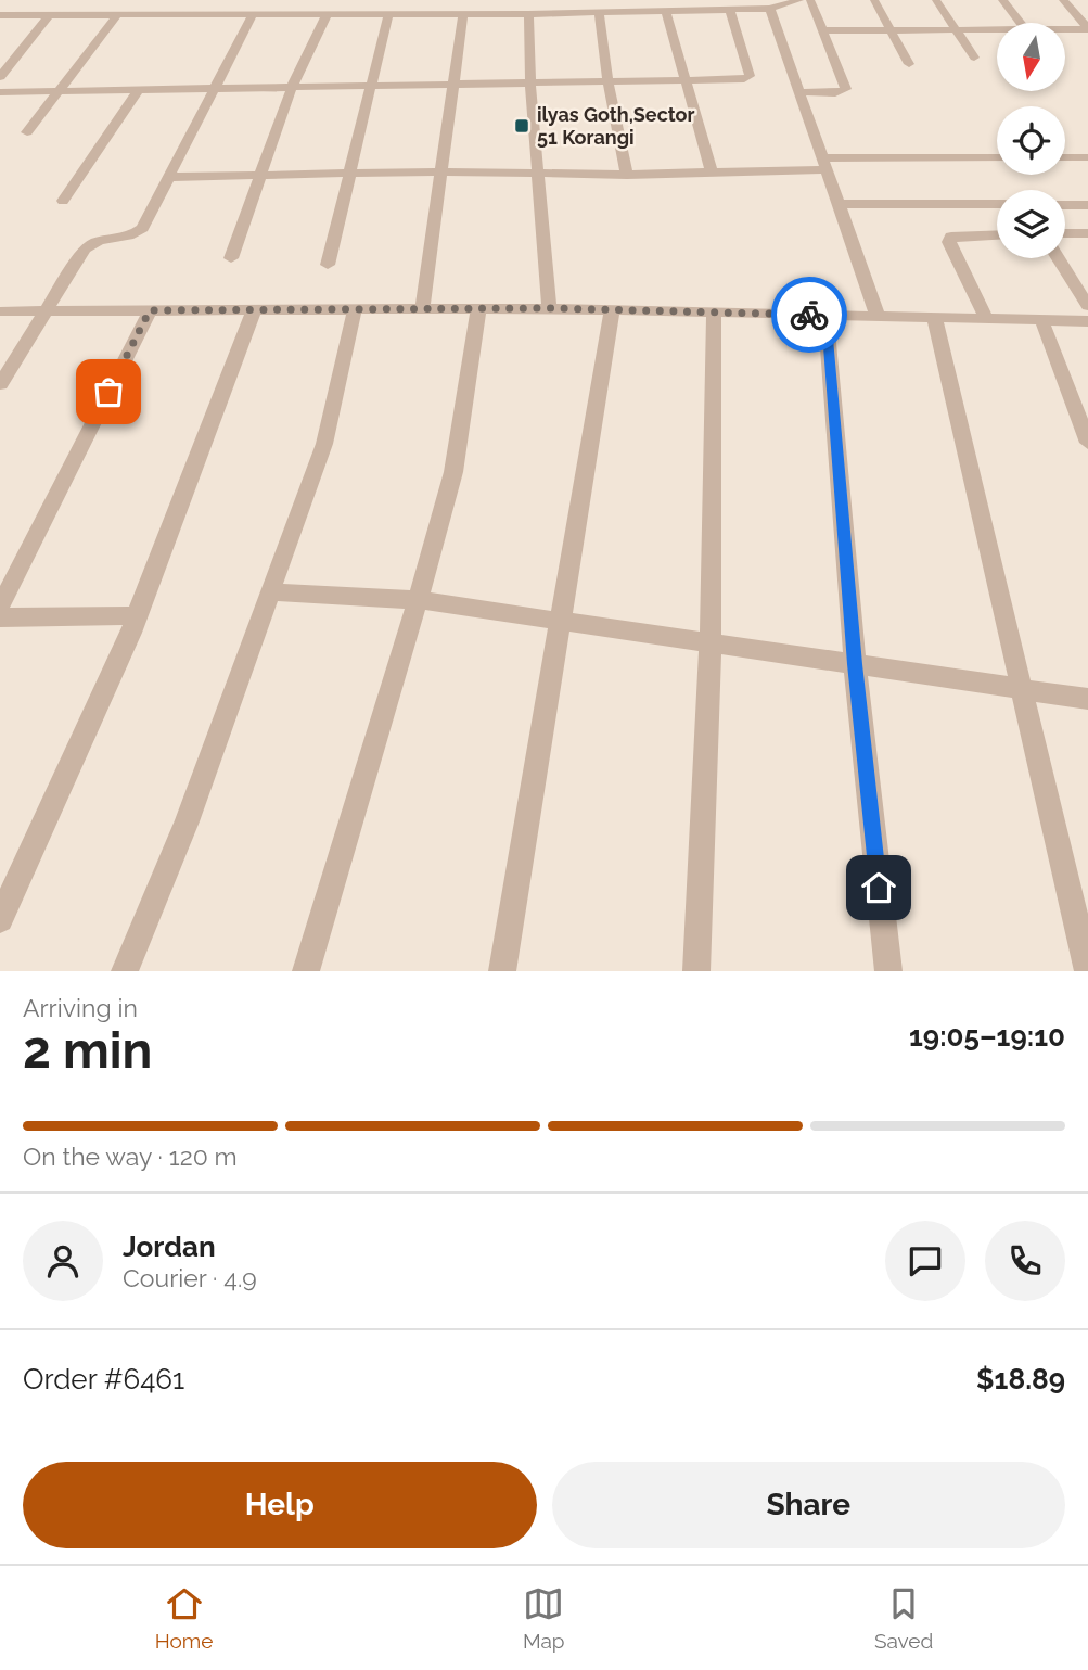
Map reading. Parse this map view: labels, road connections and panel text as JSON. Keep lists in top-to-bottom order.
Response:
{
  "places": {
    "transit": ["ilyas Goth,Sector 51 Korangi"]
  },
  "north": "bottom",
  "page": {
    "heading": ["2 min", "Arriving in", "19:05–19:10"],
    "panel": [
      "Jordan",
      "Courier · 4.9",
      "Order #6461",
      "$18.89"
    ],
    "bar": "On the way · 120 m",
    "buttons": ["Help", "Share"],
    "tabs": ["Home", "Map", "Saved"]
  }
}
